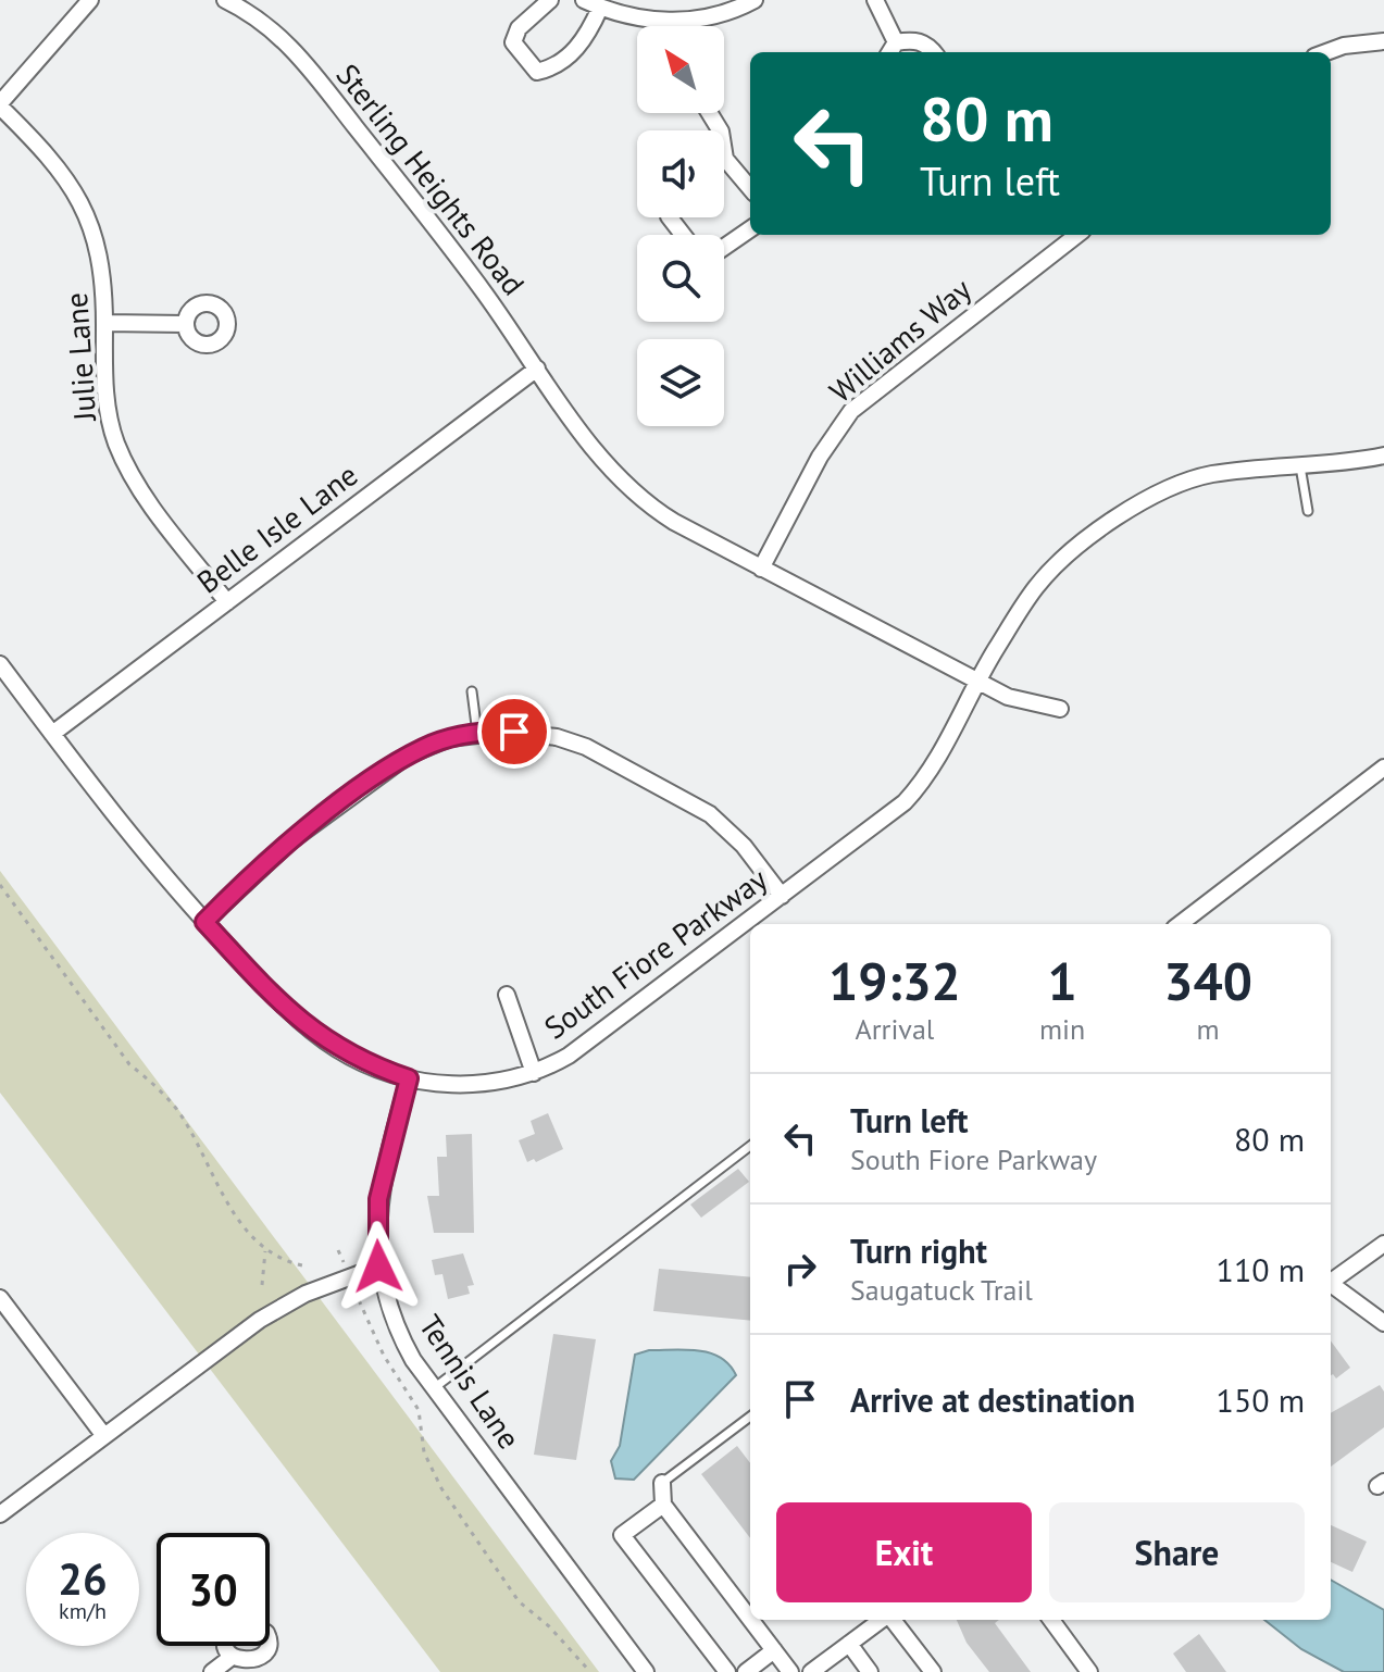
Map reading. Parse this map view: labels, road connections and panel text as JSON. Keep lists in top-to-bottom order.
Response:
{
  "streets": {
    "street": [
      "Sterling Heights Road",
      "Williams Way",
      "Julie Lane",
      "Belle Isle Lane",
      "South Fiore Parkway",
      "Tennis Lane"
    ]
  },
  "crossings": [
    ["Sterling Heights Road", "Williams Way"],
    ["Sterling Heights Road", "Belle Isle Lane"],
    ["Sterling Heights Road", "South Fiore Parkway"],
    ["Julie Lane", "Belle Isle Lane"],
    ["Belle Isle Lane", "South Fiore Parkway"],
    ["South Fiore Parkway", "Tennis Lane"]
  ],
  "north": "top left",
  "page": {
    "turn": ["80 m", "Turn left"],
    "eta": [
      "19:32",
      "Arrival",
      "1",
      "min",
      "340",
      "m"
    ],
    "list": [
      {
        "name": "Turn left",
        "note": "South Fiore Parkway",
        "value": "80 m"
      },
      {
        "name": "Turn right",
        "note": "Saugatuck Trail",
        "value": "110 m"
      },
      {
        "name": "Arrive at destination",
        "value": "150 m"
      }
    ],
    "buttons": ["Exit", "Share"],
    "speed": "26 km/h",
    "limit": "30"
  }
}
